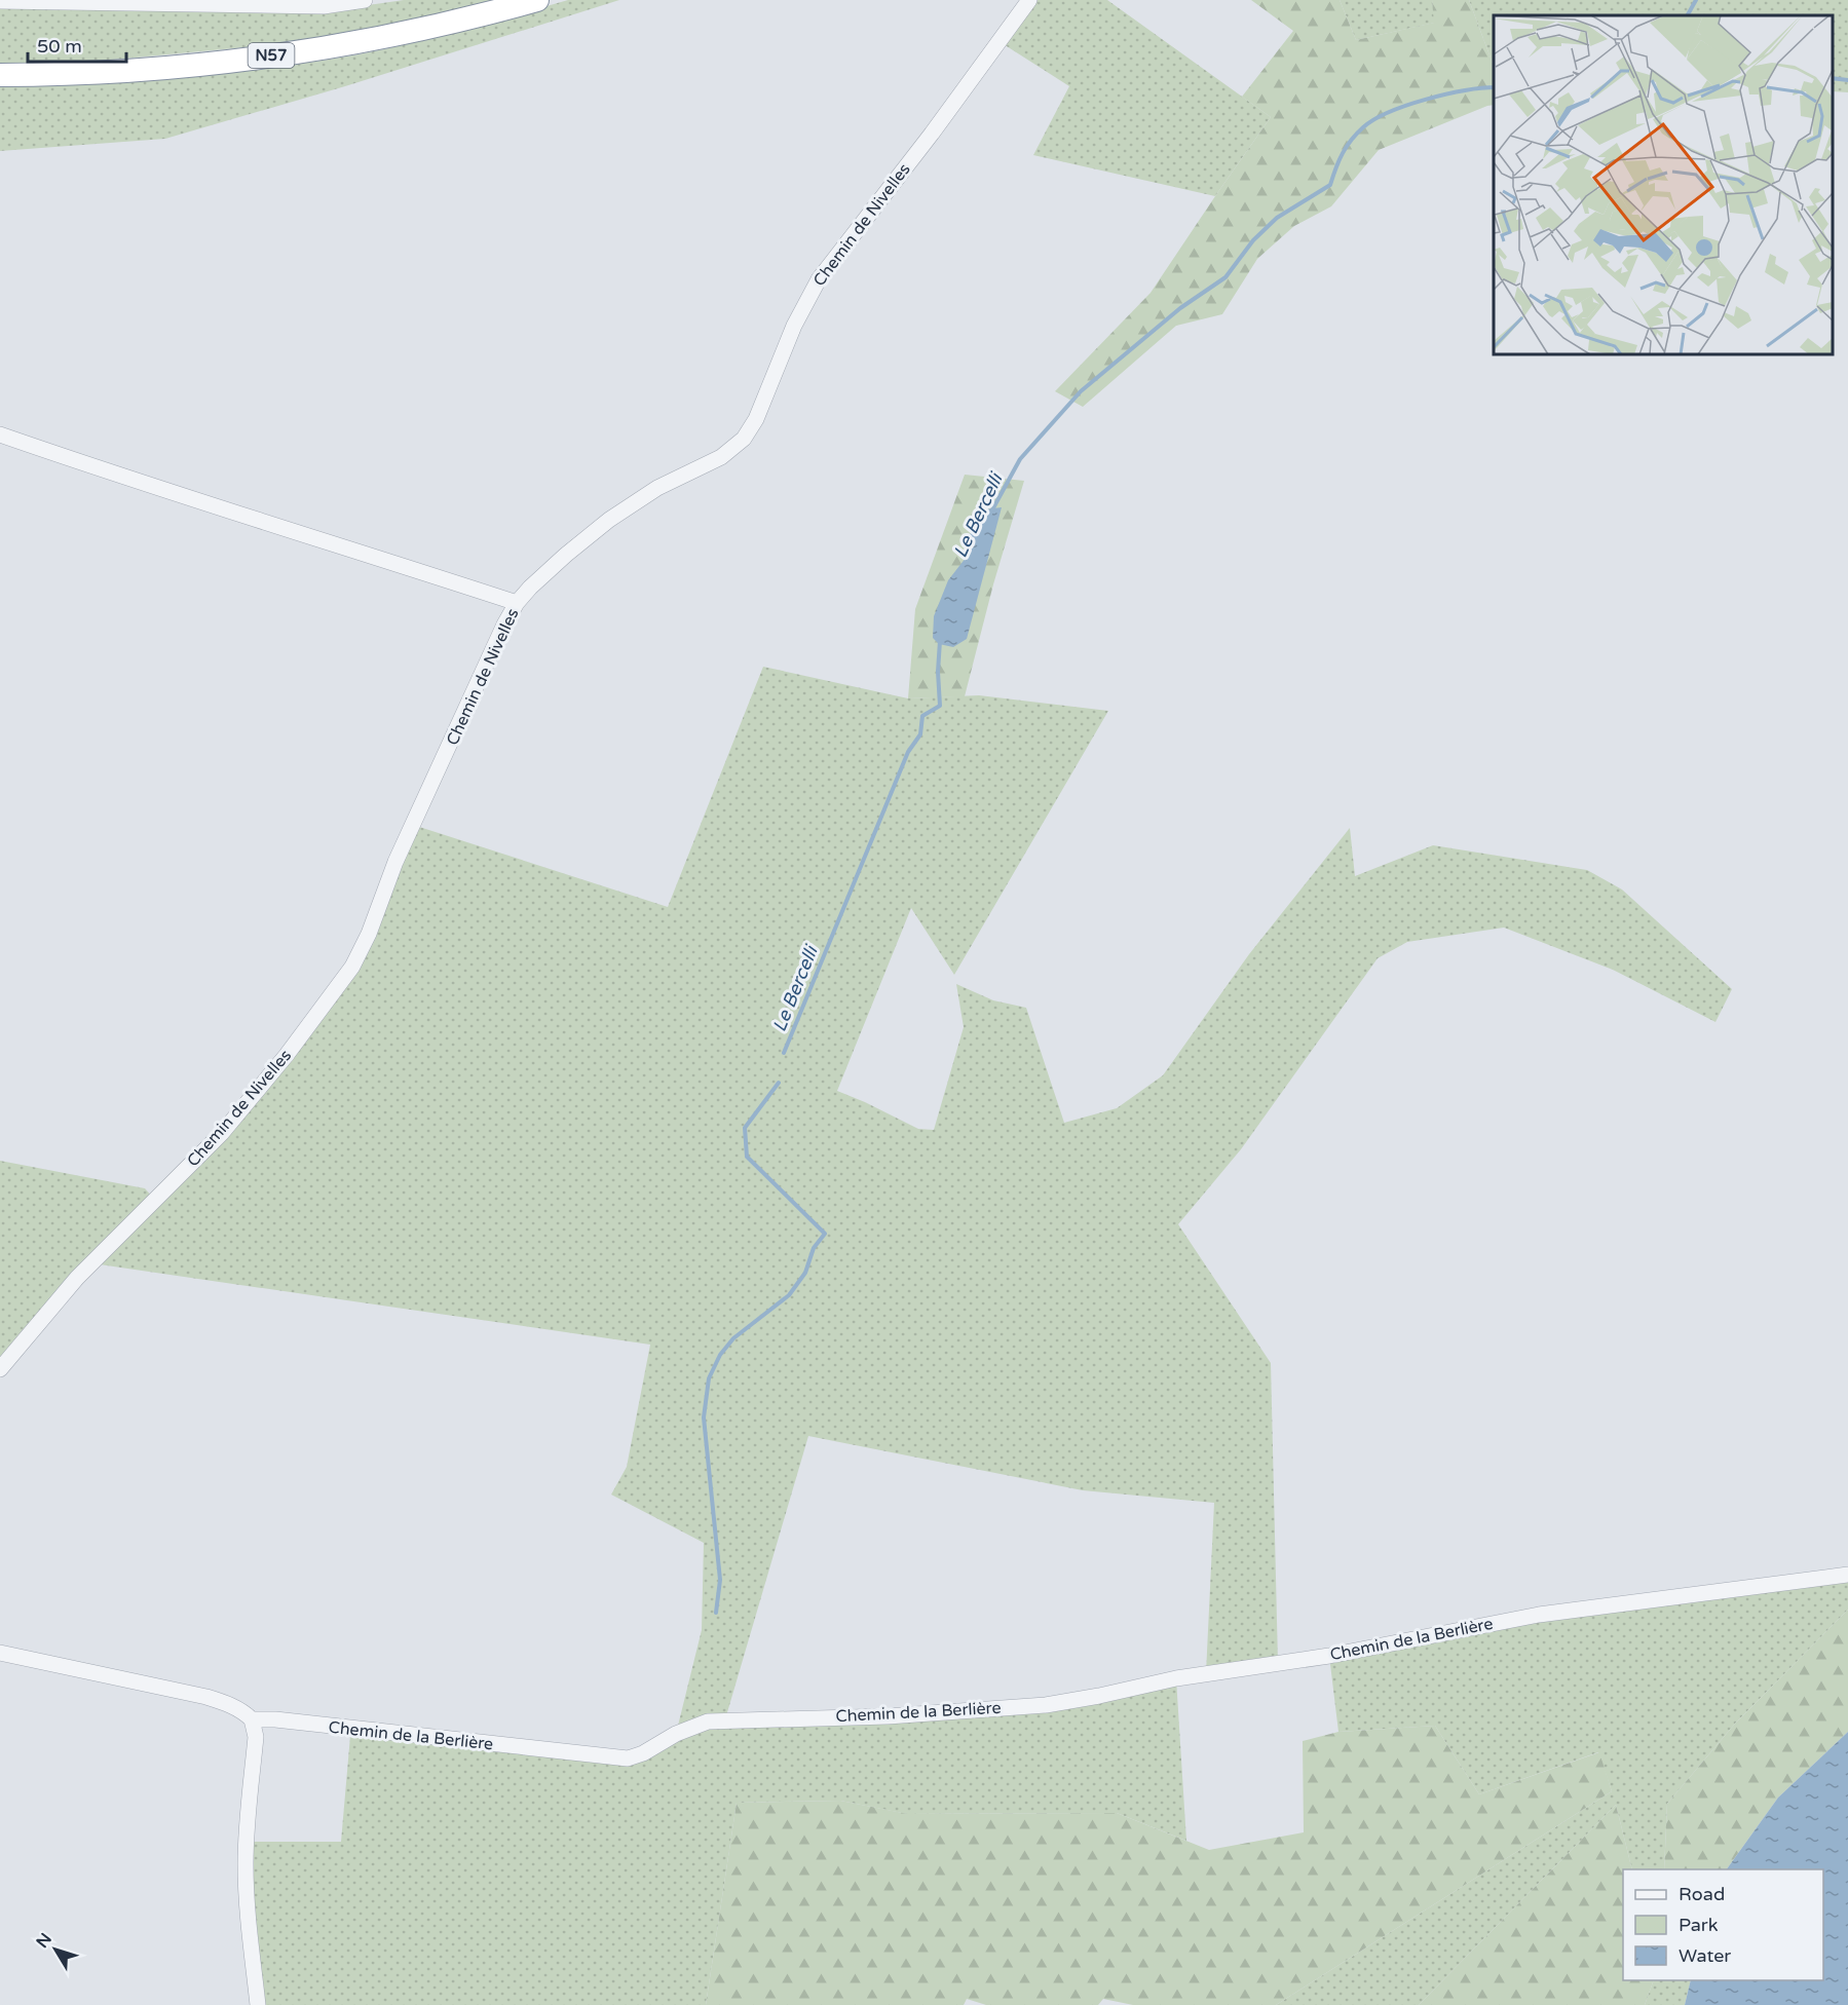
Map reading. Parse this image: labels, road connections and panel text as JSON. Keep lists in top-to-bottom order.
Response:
{
  "streets": {
    "highway": ["N57"],
    "street": ["Chemin de Nivelles", "Chemin de la Berlière"]
  },
  "water": ["Le Bercelli"],
  "legend": ["Road", "Park", "Water"],
  "scale_bar": "50 m",
  "north": "top left"
}
